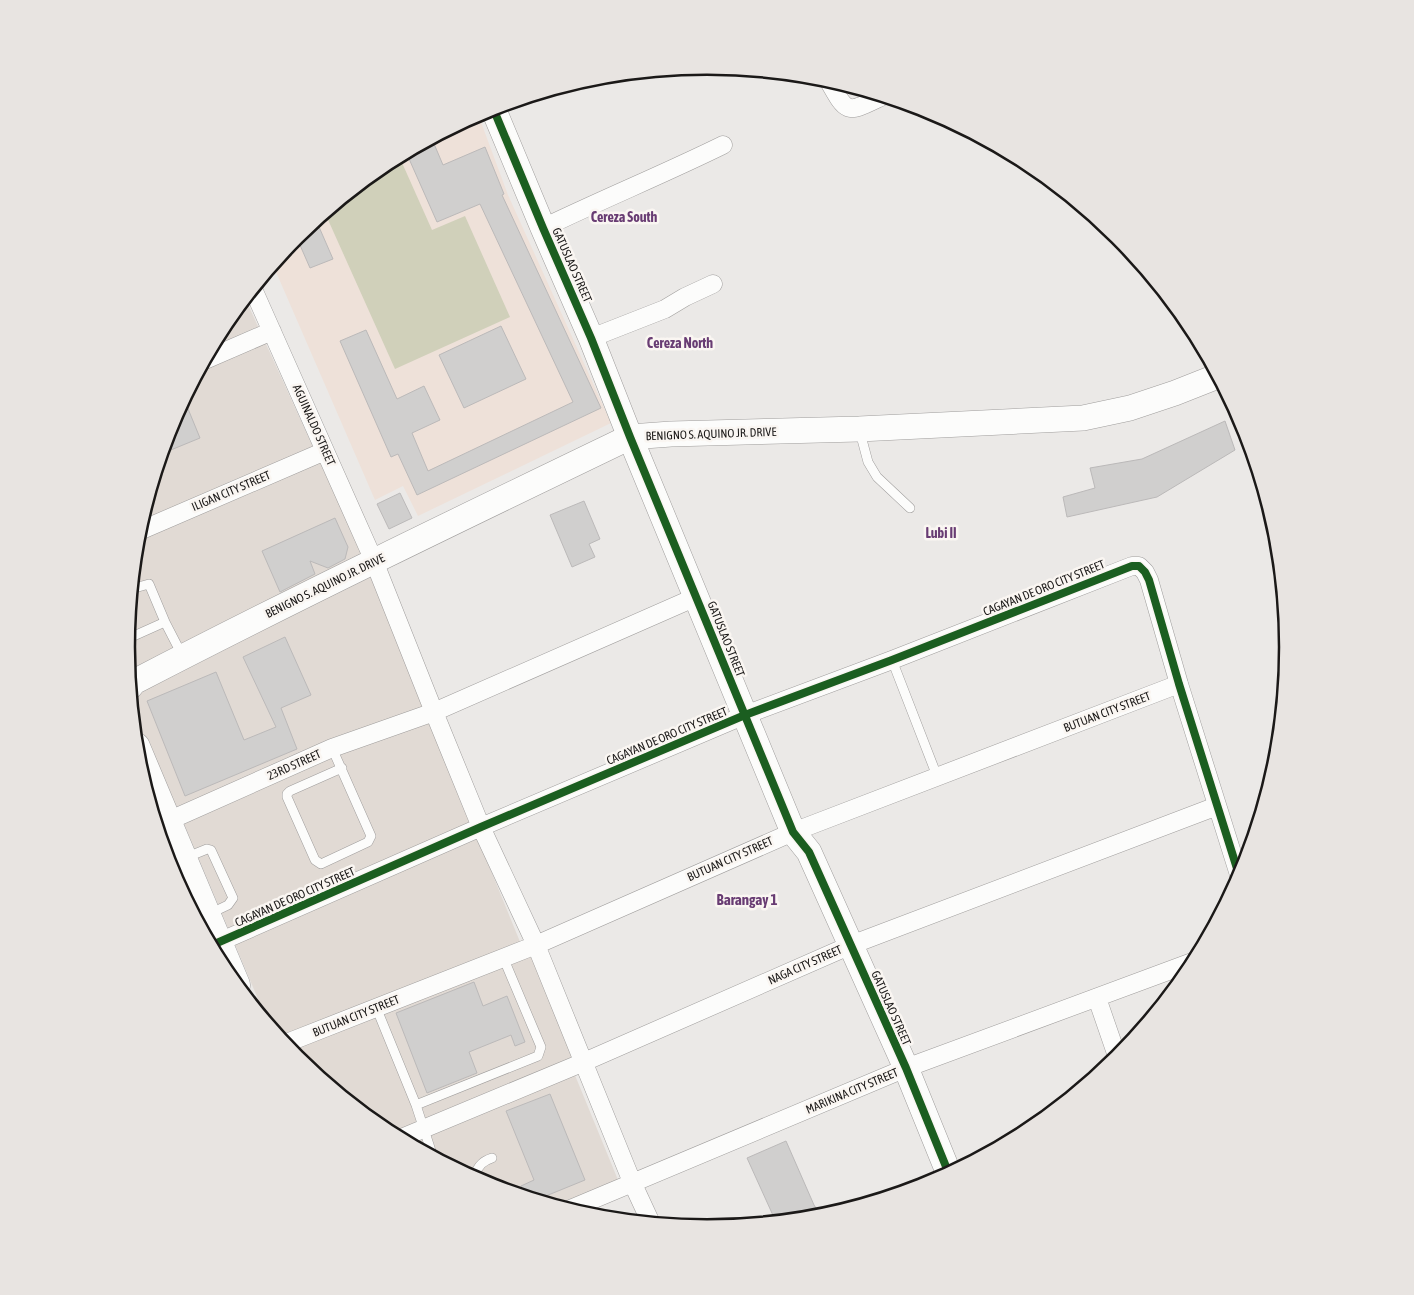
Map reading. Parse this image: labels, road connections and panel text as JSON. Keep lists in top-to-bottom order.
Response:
{
  "streets": {
    "street": [
      "GATUSLAO STREET",
      "AGUINALDO STREET",
      "BENIGNO S. AQUINO JR. DRIVE",
      "ILIGAN CITY STREET",
      "CAGAYAN DE ORO CITY STREET",
      "BUTUAN CITY STREET",
      "23RD STREET",
      "NAGA CITY STREET",
      "MARIKINA CITY STREET"
    ]
  },
  "crossings": [
    ["GATUSLAO STREET", "BENIGNO S. AQUINO JR. DRIVE"],
    ["GATUSLAO STREET", "CAGAYAN DE ORO CITY STREET"],
    ["GATUSLAO STREET", "BUTUAN CITY STREET"],
    ["GATUSLAO STREET", "23RD STREET"],
    ["GATUSLAO STREET", "NAGA CITY STREET"],
    ["GATUSLAO STREET", "MARIKINA CITY STREET"],
    ["AGUINALDO STREET", "BENIGNO S. AQUINO JR. DRIVE"],
    ["AGUINALDO STREET", "ILIGAN CITY STREET"],
    ["AGUINALDO STREET", "CAGAYAN DE ORO CITY STREET"],
    ["AGUINALDO STREET", "BUTUAN CITY STREET"],
    ["AGUINALDO STREET", "23RD STREET"],
    ["AGUINALDO STREET", "NAGA CITY STREET"],
    ["AGUINALDO STREET", "MARIKINA CITY STREET"],
    ["CAGAYAN DE ORO CITY STREET", "BUTUAN CITY STREET"]
  ],
  "districts": [
    "Cereza South",
    "Cereza North",
    "Lubi II",
    "Barangay 1"
  ]
}
